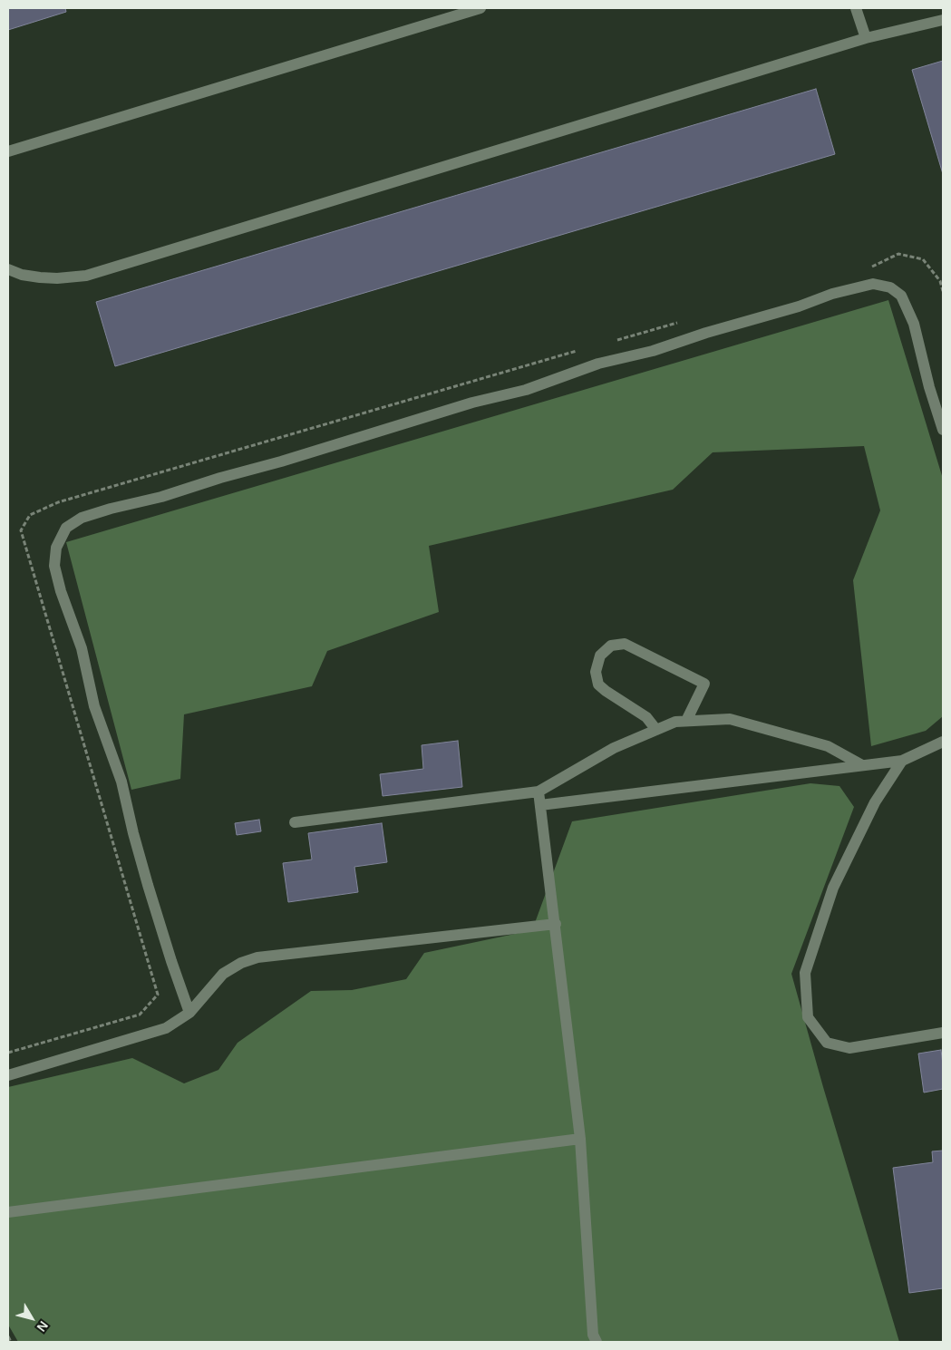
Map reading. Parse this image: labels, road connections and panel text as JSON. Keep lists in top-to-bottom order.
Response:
{
  "north": "bottom right"
}
